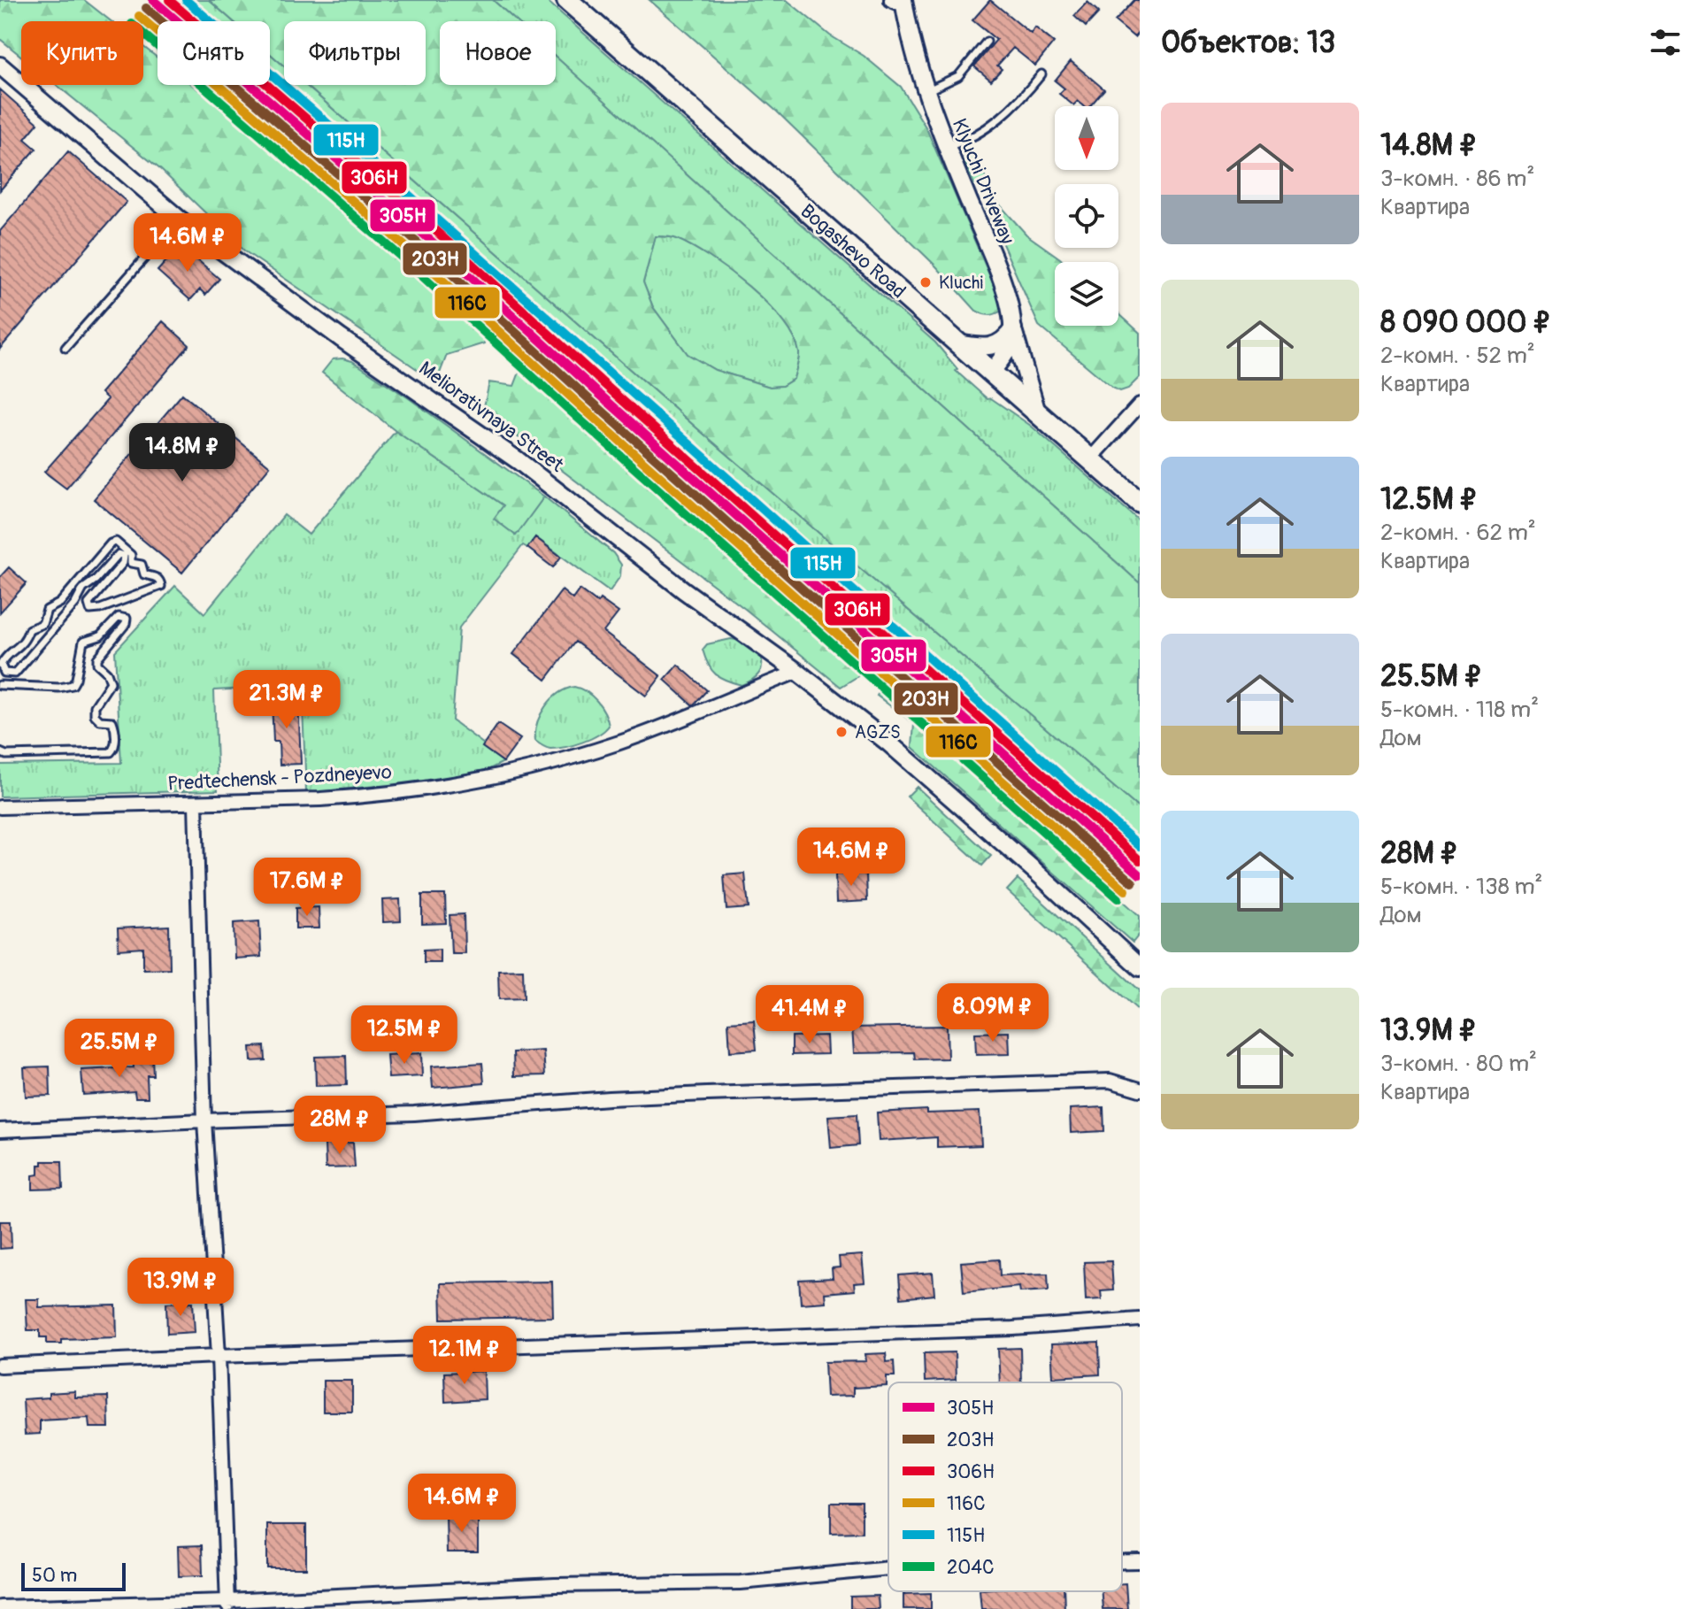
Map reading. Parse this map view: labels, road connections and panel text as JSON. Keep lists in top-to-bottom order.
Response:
{
  "streets": {
    "main road": ["Bogashevo Road"],
    "street": ["Klyuchi Driveway", "Meliorativnaya Street", "Predtechensk - Pozdneyevo"]
  },
  "crossings": [
    ["Klyuchi Driveway", "Bogashevo Road"],
    ["Meliorativnaya Street", "Predtechensk - Pozdneyevo"]
  ],
  "places": ["Kluchi", "AGZS"],
  "lines": [
    "transit line 305Н",
    "transit line 306Н",
    "transit line 115Н",
    "transit line 203Н",
    "transit line 116С",
    "transit line 204С"
  ],
  "legend": [
    "305Н",
    "203Н",
    "306Н",
    "116С",
    "115Н",
    "204С"
  ],
  "scale_bar": "50 m",
  "north": "bottom",
  "page": {
    "heading": "Объектов: 13",
    "chip": [
      "Купить",
      "Снять",
      "Фильтры",
      "Новое"
    ],
    "list": [
      {
        "name": "14.8M ₽",
        "note": "3-комн. · 86 m² · Квартира"
      },
      {
        "name": "8 090 000 ₽",
        "note": "2-комн. · 52 m² · Квартира"
      },
      {
        "name": "12.5M ₽",
        "note": "2-комн. · 62 m² · Квартира"
      },
      {
        "name": "25.5M ₽",
        "note": "5-комн. · 118 m² · Дом"
      },
      {
        "name": "28M ₽",
        "note": "5-комн. · 138 m² · Дом"
      },
      {
        "name": "13.9M ₽",
        "note": "3-комн. · 80 m² · Квартира"
      }
    ],
    "price": [
      "14.6M ₽",
      "14.8M ₽",
      "21.3M ₽",
      "14.6M ₽",
      "17.6M ₽",
      "8.09M ₽",
      "41.4M ₽",
      "12.5M ₽",
      "25.5M ₽",
      "28M ₽",
      "13.9M ₽",
      "12.1M ₽",
      "14.6M ₽"
    ],
    "scale": "50 m"
  }
}
